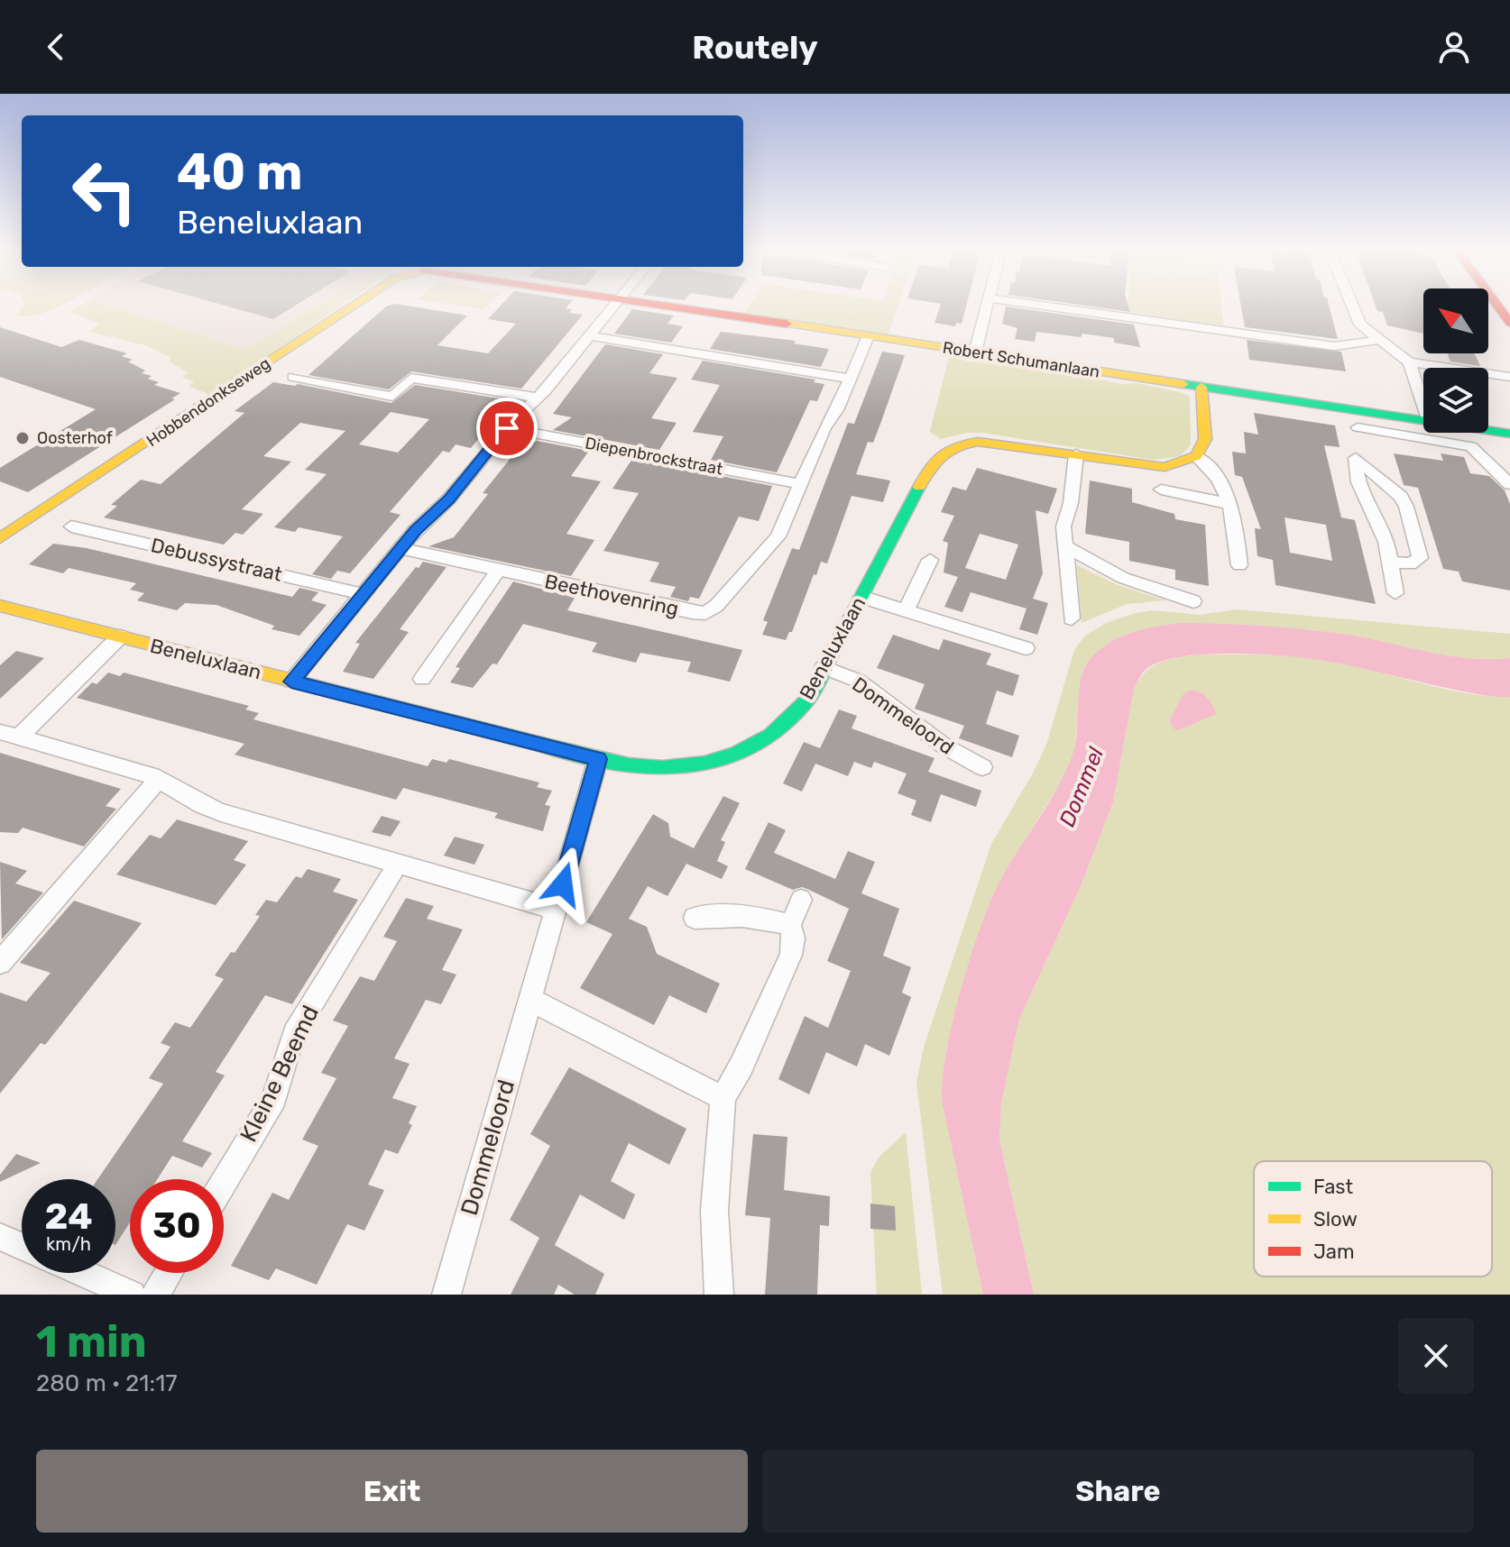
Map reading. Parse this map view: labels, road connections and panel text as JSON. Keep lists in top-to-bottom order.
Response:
{
  "streets": {
    "street": [
      "Robert Schumanlaan",
      "Hobbendonkseweg",
      "Diepenbrockstraat",
      "Debussystraat",
      "Beethovenring",
      "Beneluxlaan",
      "Dommeloord",
      "Kleine Beemd"
    ]
  },
  "crossings": [
    ["Robert Schumanlaan", "Beethovenring"],
    ["Diepenbrockstraat", "Beethovenring"],
    ["Beneluxlaan", "Dommeloord"]
  ],
  "water": ["Dommel"],
  "places": ["Oosterhof"],
  "legend": ["Fast", "Slow", "Jam"],
  "north": "top left",
  "page": {
    "header": "Routely",
    "turn": ["40 m", "Beneluxlaan"],
    "speed": "24 km/h",
    "limit": "30",
    "heading": ["1 min", "280 m · 21:17"],
    "buttons": ["Exit", "Share"]
  }
}
